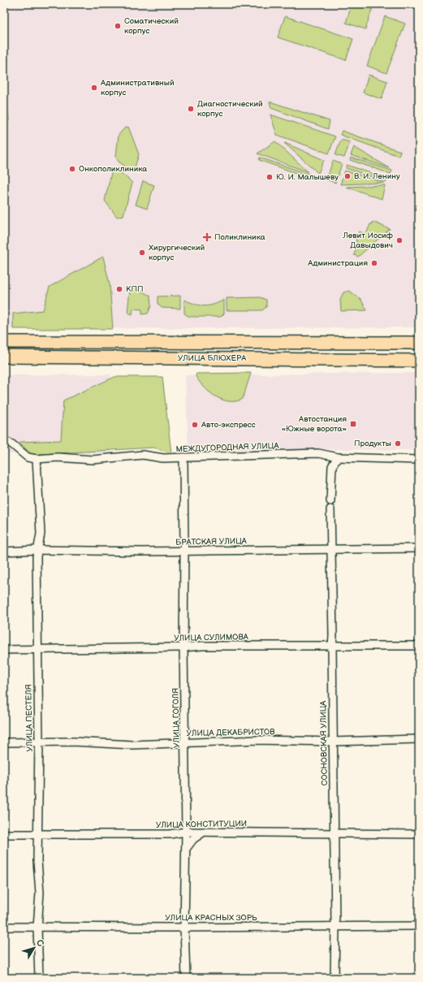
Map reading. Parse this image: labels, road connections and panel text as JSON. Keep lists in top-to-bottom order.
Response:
{
  "streets": {
    "main road": ["УЛИЦА БЛЮХЕРА"],
    "street": [
      "МЕЖДУГОРОДНАЯ УЛИЦА",
      "БРАТСКАЯ УЛИЦА",
      "УЛИЦА СУЛИМОВА",
      "УЛИЦА ПЕСТЕЛЯ",
      "УЛИЦА ГОГОЛЯ",
      "УЛИЦА ДЕКАБРИСТОВ",
      "СОСНОВСКАЯ УЛИЦА",
      "УЛИЦА КОНСТИТУЦИИ",
      "УЛИЦА КРАСНЫХ ЗОРЬ"
    ]
  },
  "crossings": [
    ["МЕЖДУГОРОДНАЯ УЛИЦА", "УЛИЦА ПЕСТЕЛЯ"],
    ["МЕЖДУГОРОДНАЯ УЛИЦА", "УЛИЦА ГОГОЛЯ"],
    ["БРАТСКАЯ УЛИЦА", "УЛИЦА ПЕСТЕЛЯ"],
    ["БРАТСКАЯ УЛИЦА", "УЛИЦА ГОГОЛЯ"],
    ["БРАТСКАЯ УЛИЦА", "СОСНОВСКАЯ УЛИЦА"],
    ["УЛИЦА СУЛИМОВА", "УЛИЦА ПЕСТЕЛЯ"],
    ["УЛИЦА СУЛИМОВА", "УЛИЦА ГОГОЛЯ"],
    ["УЛИЦА СУЛИМОВА", "СОСНОВСКАЯ УЛИЦА"],
    ["УЛИЦА ПЕСТЕЛЯ", "УЛИЦА ДЕКАБРИСТОВ"],
    ["УЛИЦА ПЕСТЕЛЯ", "УЛИЦА КОНСТИТУЦИИ"],
    ["УЛИЦА ПЕСТЕЛЯ", "УЛИЦА КРАСНЫХ ЗОРЬ"],
    ["УЛИЦА ГОГОЛЯ", "УЛИЦА ДЕКАБРИСТОВ"],
    ["УЛИЦА ГОГОЛЯ", "УЛИЦА КОНСТИТУЦИИ"],
    ["УЛИЦА ГОГОЛЯ", "УЛИЦА КРАСНЫХ ЗОРЬ"],
    ["УЛИЦА ДЕКАБРИСТОВ", "СОСНОВСКАЯ УЛИЦА"],
    ["СОСНОВСКАЯ УЛИЦА", "УЛИЦА КОНСТИТУЦИИ"],
    ["СОСНОВСКАЯ УЛИЦА", "УЛИЦА КРАСНЫХ ЗОРЬ"]
  ],
  "places": {
    "other": [
      "Соматический корпус",
      "Административный корпус",
      "Диагностический корпус",
      "Онкополиклиника",
      "В. И. Ленину",
      "Ю. И. Малышеву",
      "Левит Иосиф Давыдович",
      "Хирургический корпус",
      "Администрация",
      "КПП",
      "Авто-экспресс",
      "Продукты"
    ],
    "health": ["Поликлиника"],
    "transit": ["Автостанция «Южные ворота»"]
  },
  "north": "top right"
}
